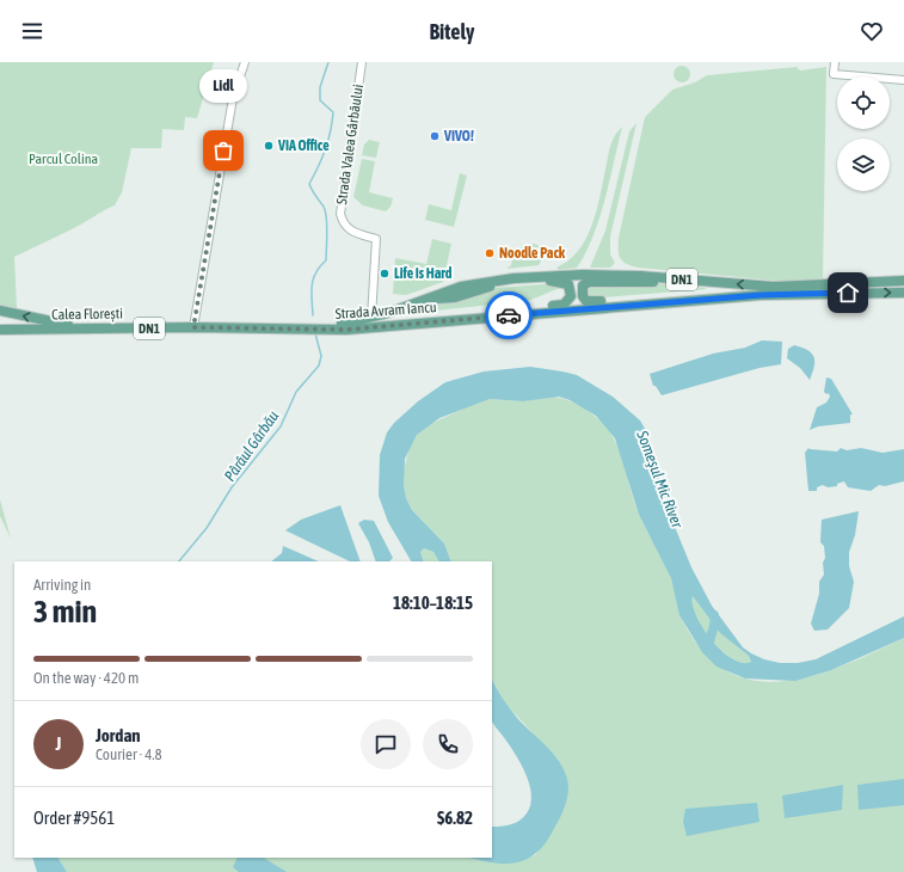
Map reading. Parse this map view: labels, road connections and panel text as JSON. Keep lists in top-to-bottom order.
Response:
{
  "streets": {
    "main road": ["DN1", "Strada Avram Iancu", "Calea Florești"],
    "street": ["Strada Valea Gârbăului"]
  },
  "crossings": [
    ["Strada Valea Gârbăului", "Strada Avram Iancu"],
    ["Strada Avram Iancu", "Calea Florești"]
  ],
  "water": ["Pârâul Gârbău", "Someşul Mic River"],
  "parks": ["Parcul Colina"],
  "places": [
    "VIVO!",
    "VIA Office",
    "Lidl",
    "Noodle Pack",
    "Life Is Hard"
  ],
  "page": {
    "header": "Bitely",
    "bubble": "Lidl",
    "heading": ["3 min", "Arriving in", "18:10–18:15"],
    "panel": [
      "Jordan",
      "Courier · 4.8",
      "Order #9561",
      "$6.82"
    ],
    "bar": "On the way · 420 m",
    "round": "J"
  }
}
